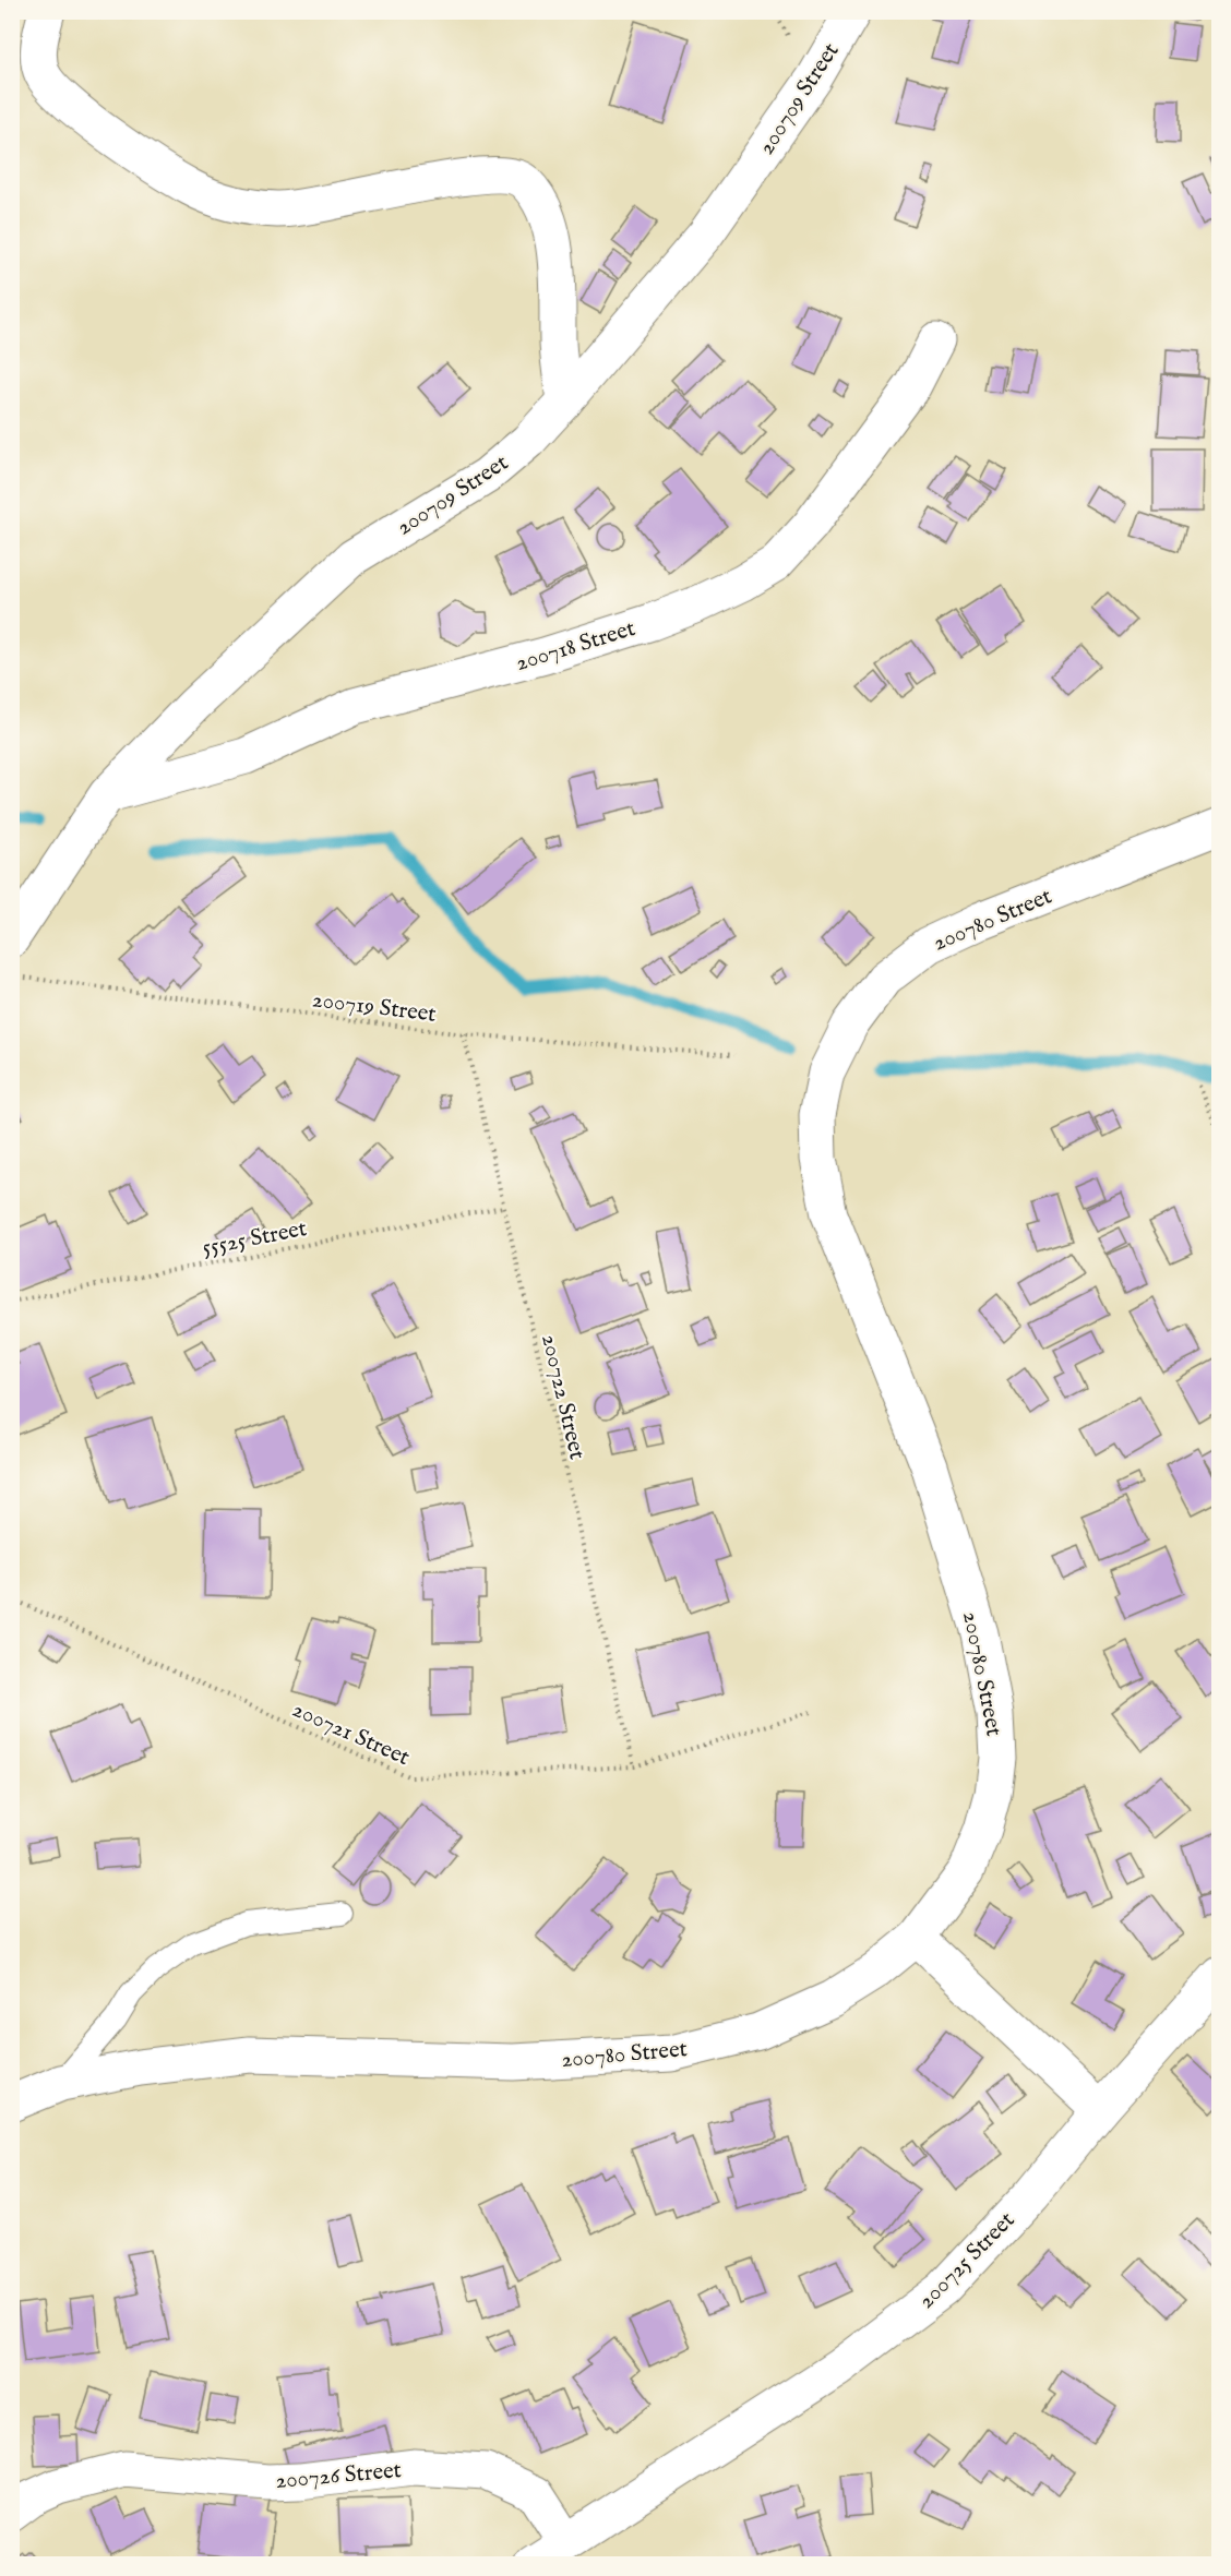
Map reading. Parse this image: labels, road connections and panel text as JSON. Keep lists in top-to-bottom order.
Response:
{
  "streets": {
    "street": [
      "200709 Street",
      "200718 Street",
      "200780 Street",
      "200725 Street",
      "200726 Street"
    ],
    "path": [
      "200719 Street",
      "55525 Street",
      "200722 Street",
      "200721 Street"
    ]
  },
  "crossings": [
    ["200709 Street", "200718 Street"],
    ["200719 Street", "200722 Street"],
    ["55525 Street", "200722 Street"],
    ["200722 Street", "200721 Street"],
    ["200725 Street", "200726 Street"]
  ]
}
